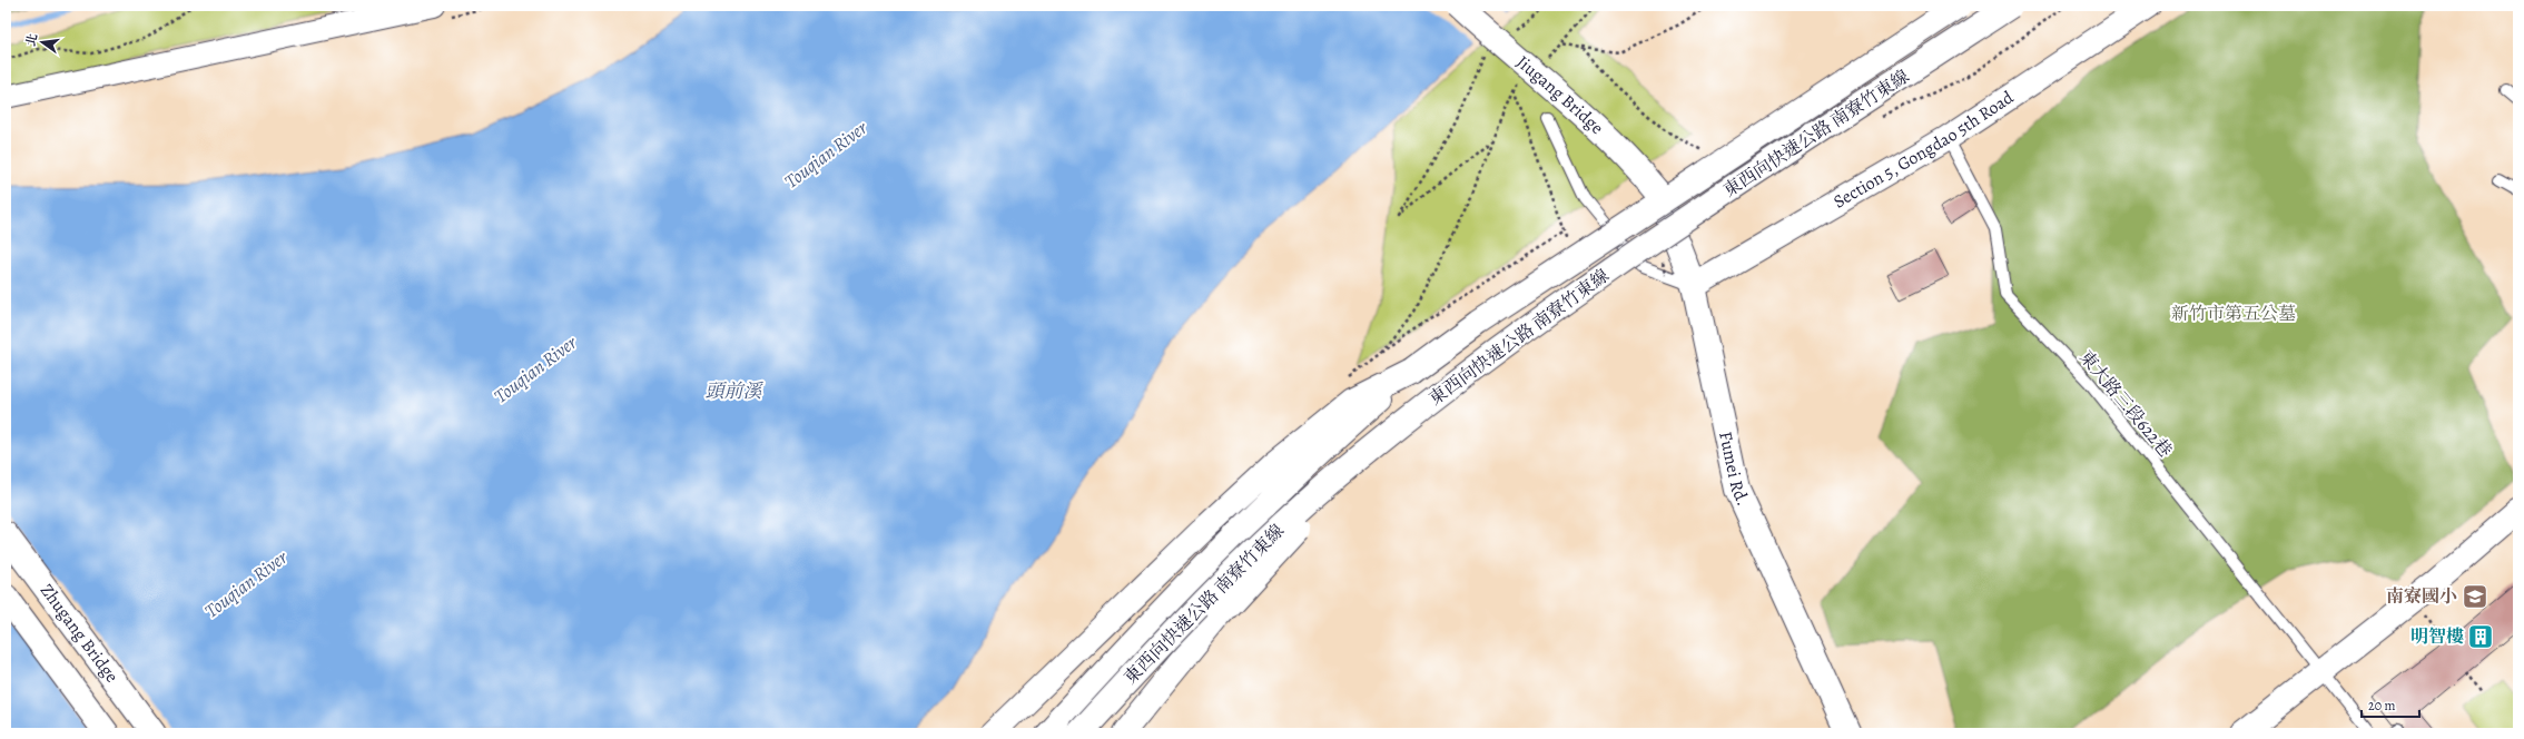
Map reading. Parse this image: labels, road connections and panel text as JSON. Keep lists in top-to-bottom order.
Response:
{
  "streets": {
    "main road": [
      "Jiugang Bridge",
      "東西向快速公路 南寮竹東線",
      "Section 5, Gongdao 5th Road",
      "Fumei Rd.",
      "Zhugang Bridge"
    ],
    "lane": ["東大路三段622巷"]
  },
  "crossings": [
    ["Jiugang Bridge", "Fumei Rd."],
    ["Section 5, Gongdao 5th Road", "東大路三段622巷"],
    ["Section 5, Gongdao 5th Road", "Fumei Rd."]
  ],
  "water": ["Touqian River", "頭前溪"],
  "parks": ["新竹市第五公墓"],
  "places": {
    "school or university": ["南寮國小"],
    "building": ["明智樓"]
  },
  "scale_bar": "20 m",
  "north": "left"
}
